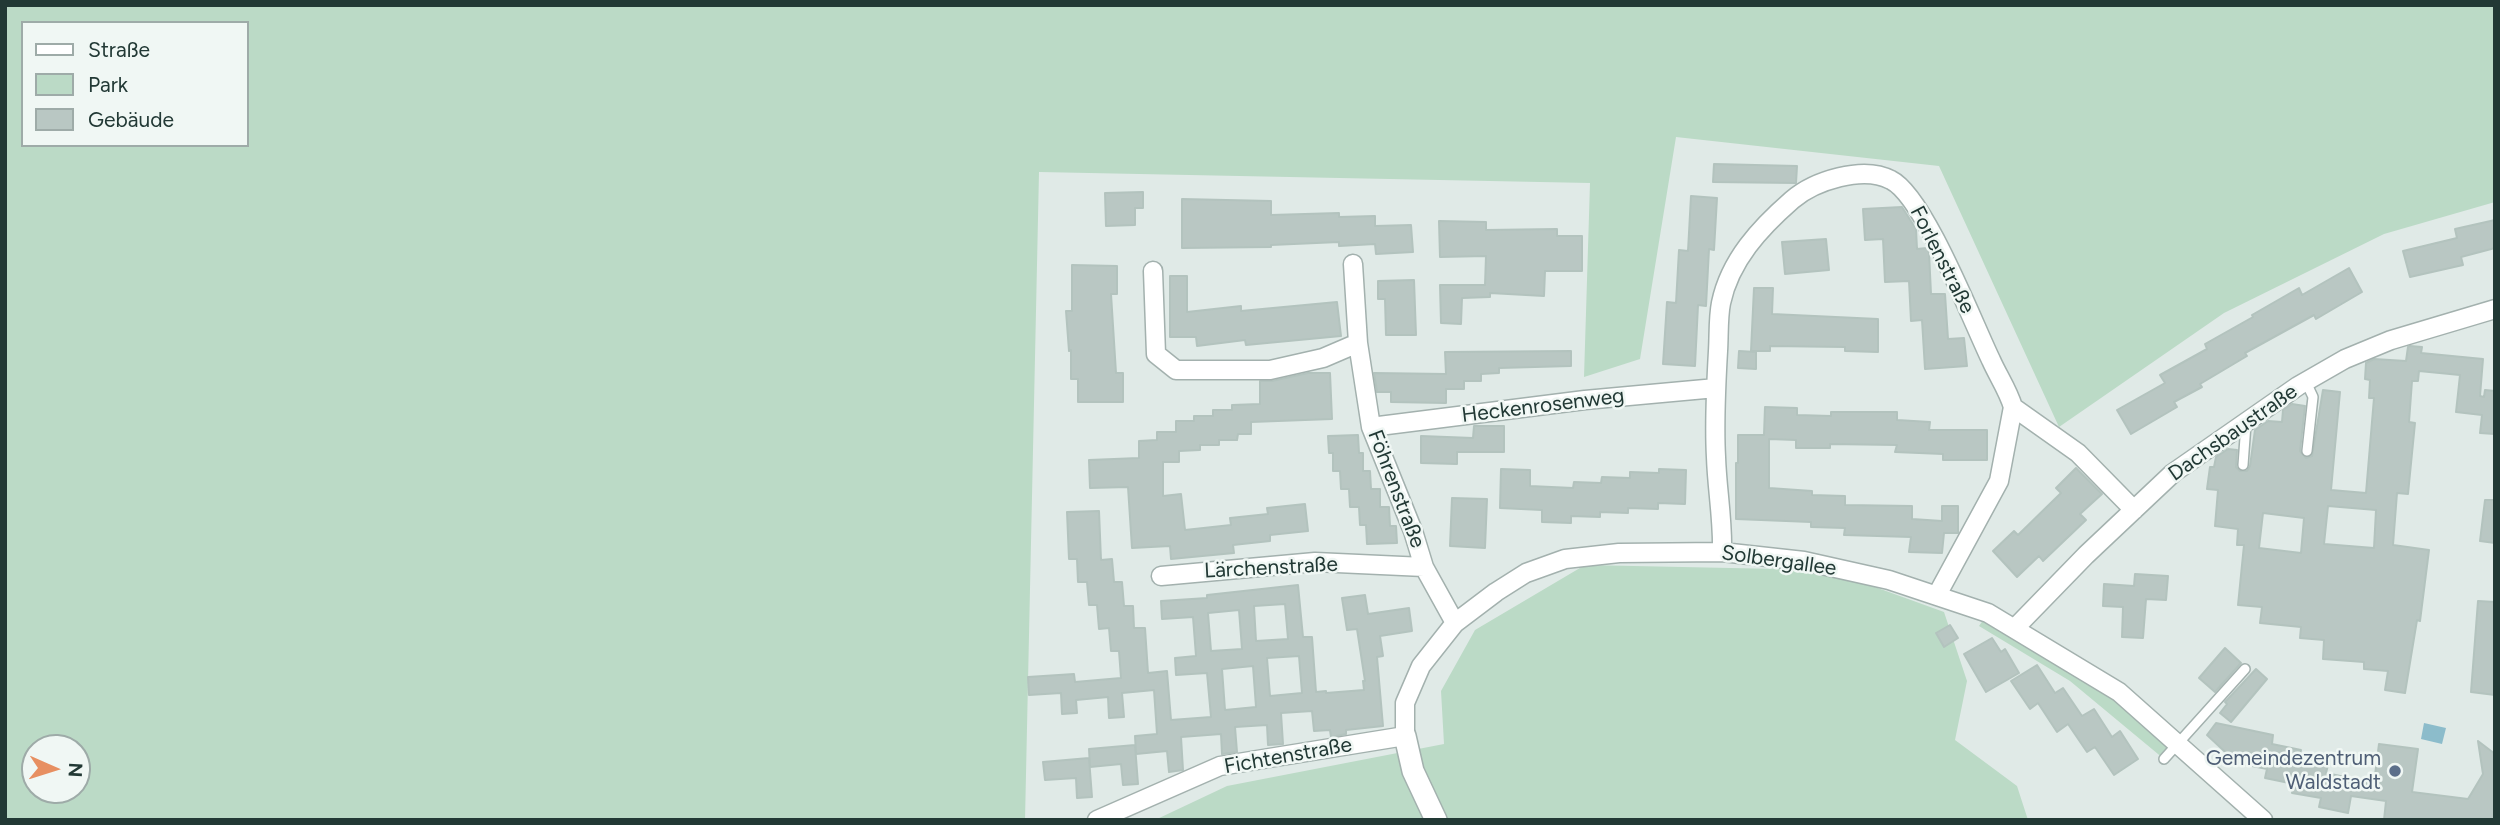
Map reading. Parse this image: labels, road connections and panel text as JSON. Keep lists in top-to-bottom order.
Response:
{
  "streets": {
    "street": [
      "Forlenstraße",
      "Heckenrosenweg",
      "Dachsbaustraße",
      "Föhrenstraße",
      "Solbergallee",
      "Lärchenstraße",
      "Fichtenstraße"
    ]
  },
  "crossings": [
    ["Forlenstraße", "Heckenrosenweg"],
    ["Forlenstraße", "Solbergallee"],
    ["Heckenrosenweg", "Föhrenstraße"],
    ["Dachsbaustraße", "Solbergallee"],
    ["Föhrenstraße", "Solbergallee"],
    ["Föhrenstraße", "Lärchenstraße"],
    ["Solbergallee", "Fichtenstraße"]
  ],
  "places": ["Gemeindezentrum Waldstadt"],
  "legend": ["Straße", "Park", "Gebäude"],
  "north": "right"
}
